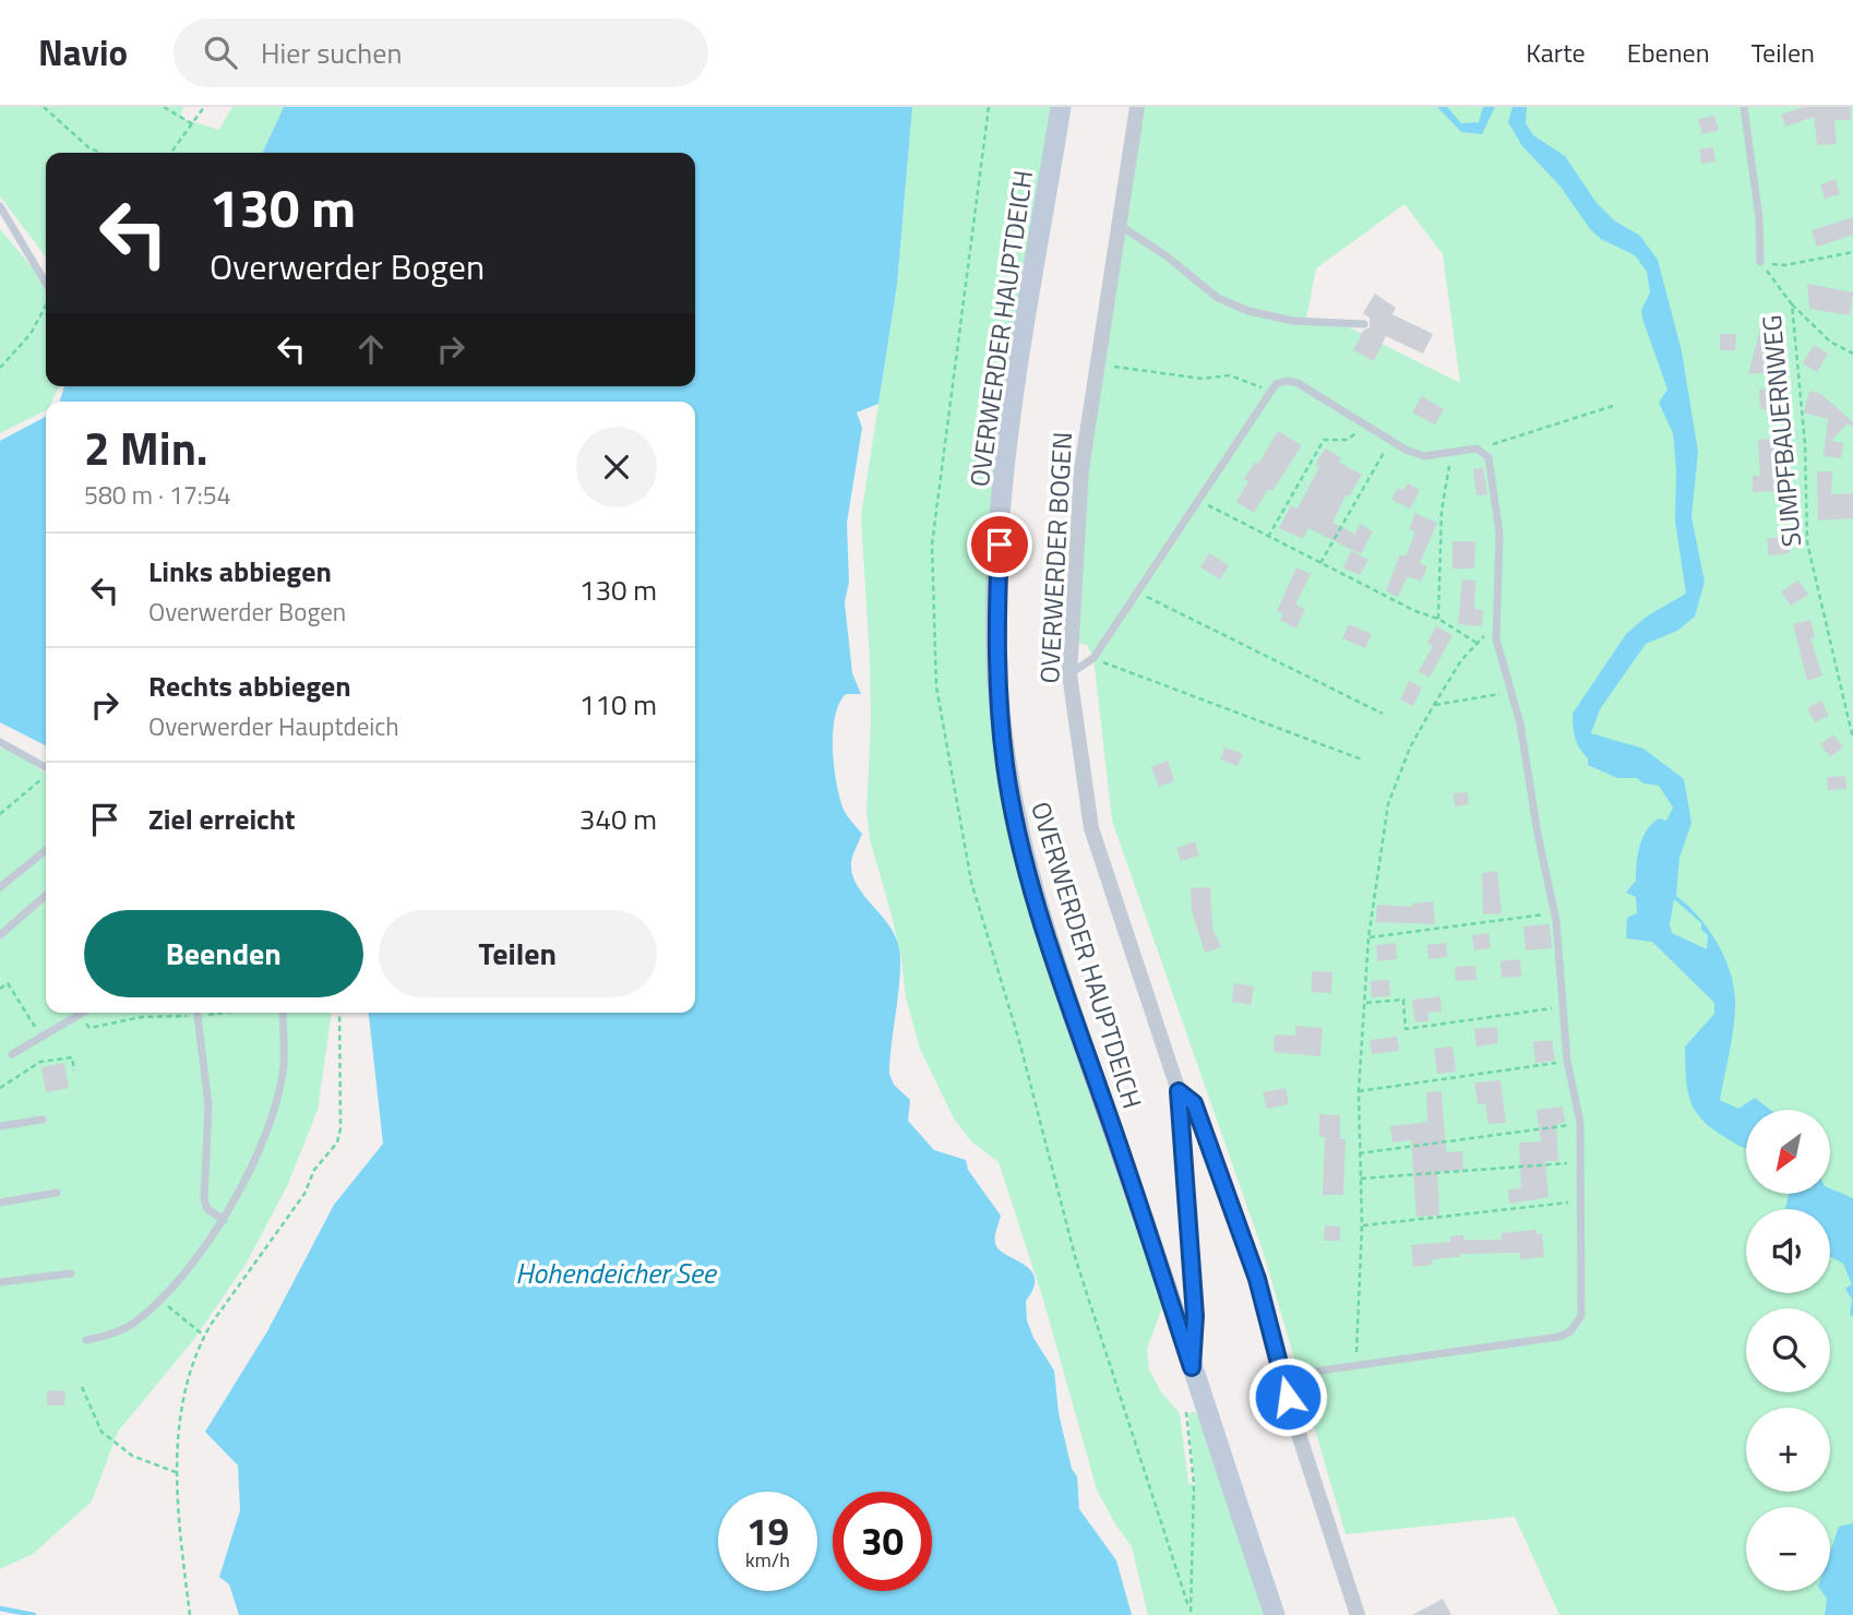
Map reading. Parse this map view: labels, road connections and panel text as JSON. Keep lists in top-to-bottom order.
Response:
{
  "streets": {
    "street": ["OVERWERDER HAUPTDEICH", "OVERWERDER BOGEN"],
    "path": ["SUMPFBAUERNWEG"]
  },
  "crossings": [
    ["OVERWERDER HAUPTDEICH", "OVERWERDER BOGEN"]
  ],
  "water": ["Hohendeicher See"],
  "north": "bottom left",
  "page": {
    "header": "Navio",
    "search": "Hier suchen",
    "nav": ["Karte", "Ebenen", "Teilen"],
    "turn": ["130 m", "Overwerder Bogen"],
    "heading": ["2 Min.", "580 m · 17:54"],
    "list": [
      {
        "name": "Links abbiegen",
        "note": "Overwerder Bogen",
        "value": "130 m"
      },
      {
        "name": "Rechts abbiegen",
        "note": "Overwerder Hauptdeich",
        "value": "110 m"
      },
      {
        "name": "Ziel erreicht",
        "value": "340 m"
      }
    ],
    "buttons": ["Beenden", "Teilen"],
    "map_buttons": ["+", "−"],
    "speed": "19 km/h",
    "limit": "30"
  }
}
